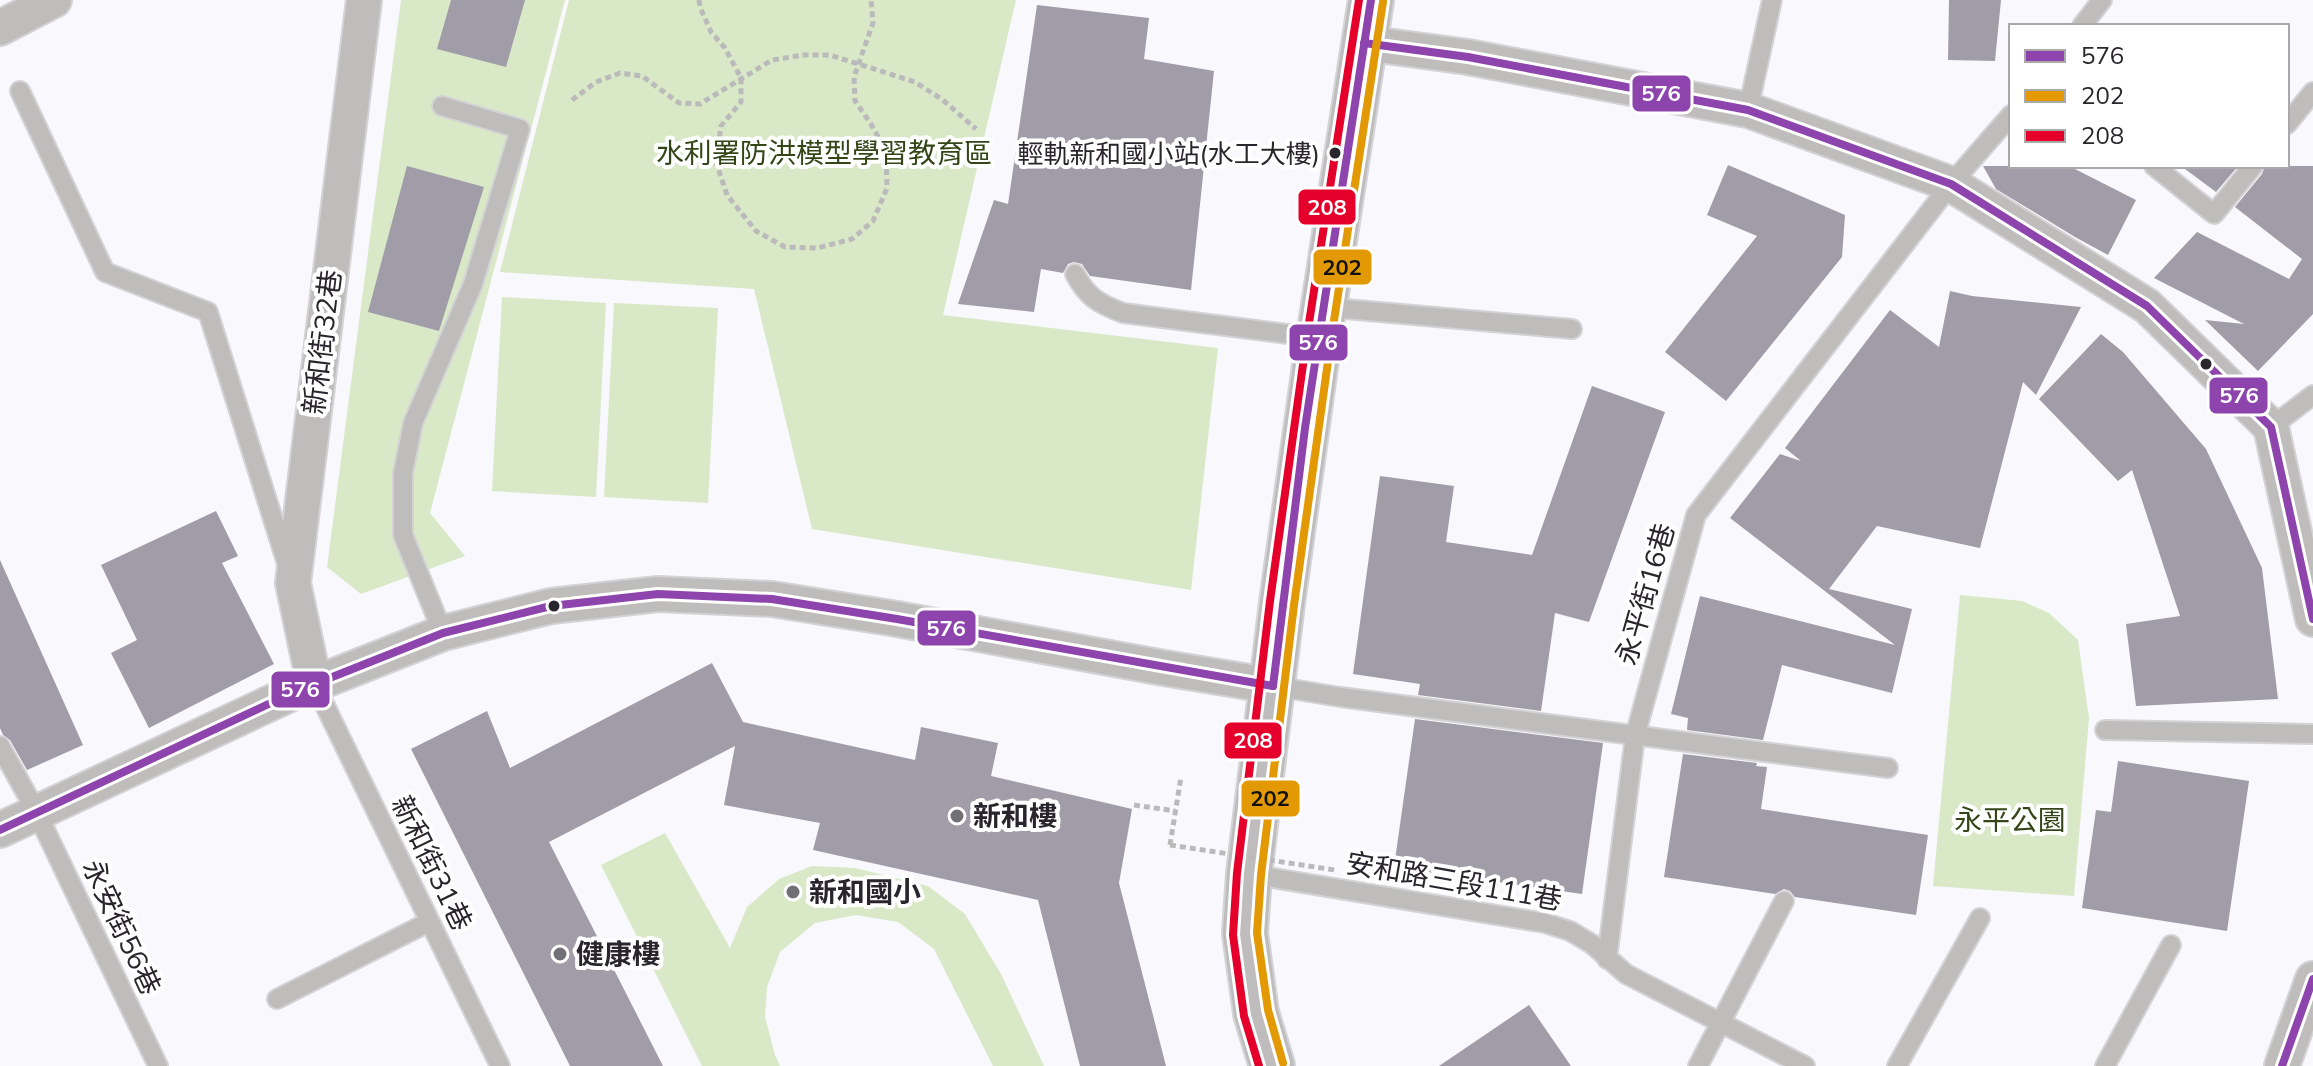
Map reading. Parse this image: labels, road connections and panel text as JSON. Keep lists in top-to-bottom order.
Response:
{
  "streets": {
    "street": ["新和街32巷"],
    "lane": [
      "永平街16巷",
      "新和街31巷",
      "安和路三段111巷",
      "永安街56巷"
    ]
  },
  "crossings": [
    ["新和街32巷", "新和街31巷"],
    ["永平街16巷", "安和路三段111巷"]
  ],
  "parks": ["水利署防洪模型學習教育區", "永平公園"],
  "places": [
    "輕軌新和國小站(水工大樓)",
    "新和樓",
    "新和國小",
    "健康樓"
  ],
  "lines": ["transit line 576", "transit line 208", "transit line 202"],
  "legend": ["576", "202", "208"]
}
